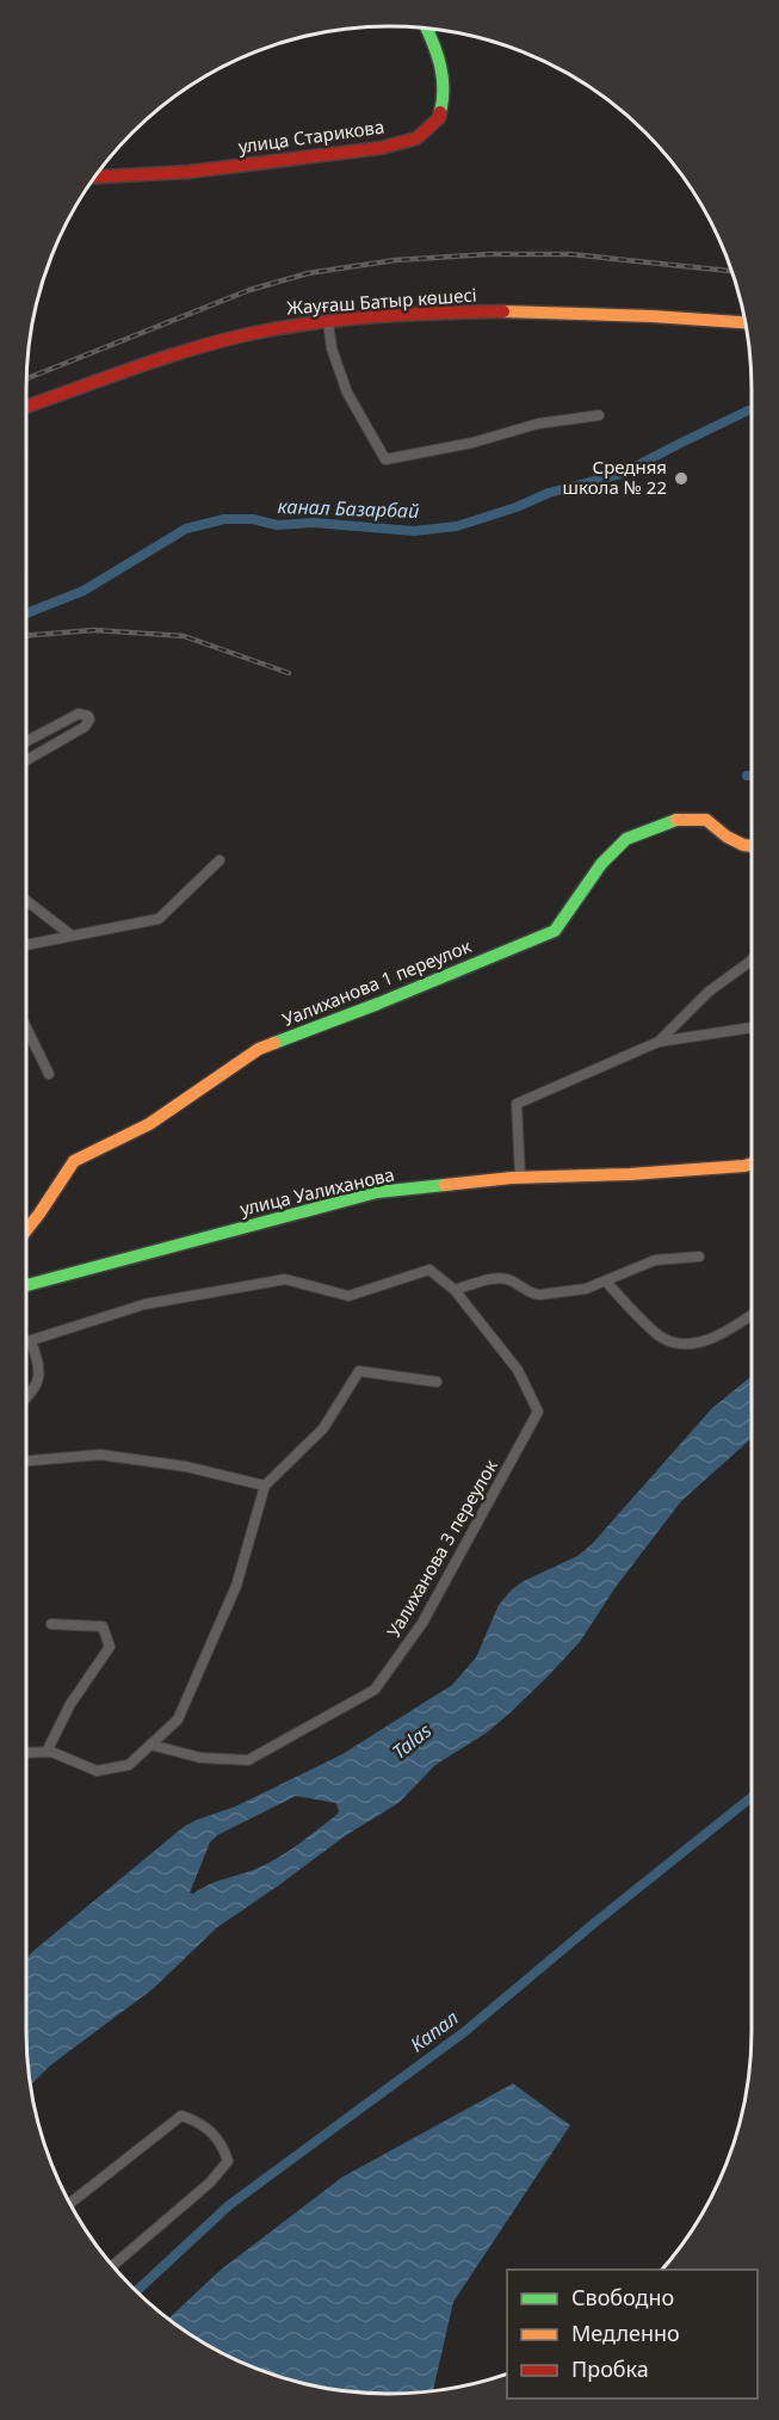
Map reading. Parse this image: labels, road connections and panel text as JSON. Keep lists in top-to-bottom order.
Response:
{
  "streets": {
    "street": [
      "улица Старикова",
      "Жауғаш Батыр көшесі",
      "Уалиханова 1 переулок",
      "улица Уалиханова",
      "Уалиханова 3 переулок"
    ]
  },
  "water": ["канал Базарбай", "Talas", "Капал"],
  "places": ["Средняя школа № 22"],
  "legend": ["Свободно", "Медленно", "Пробка"]
}
